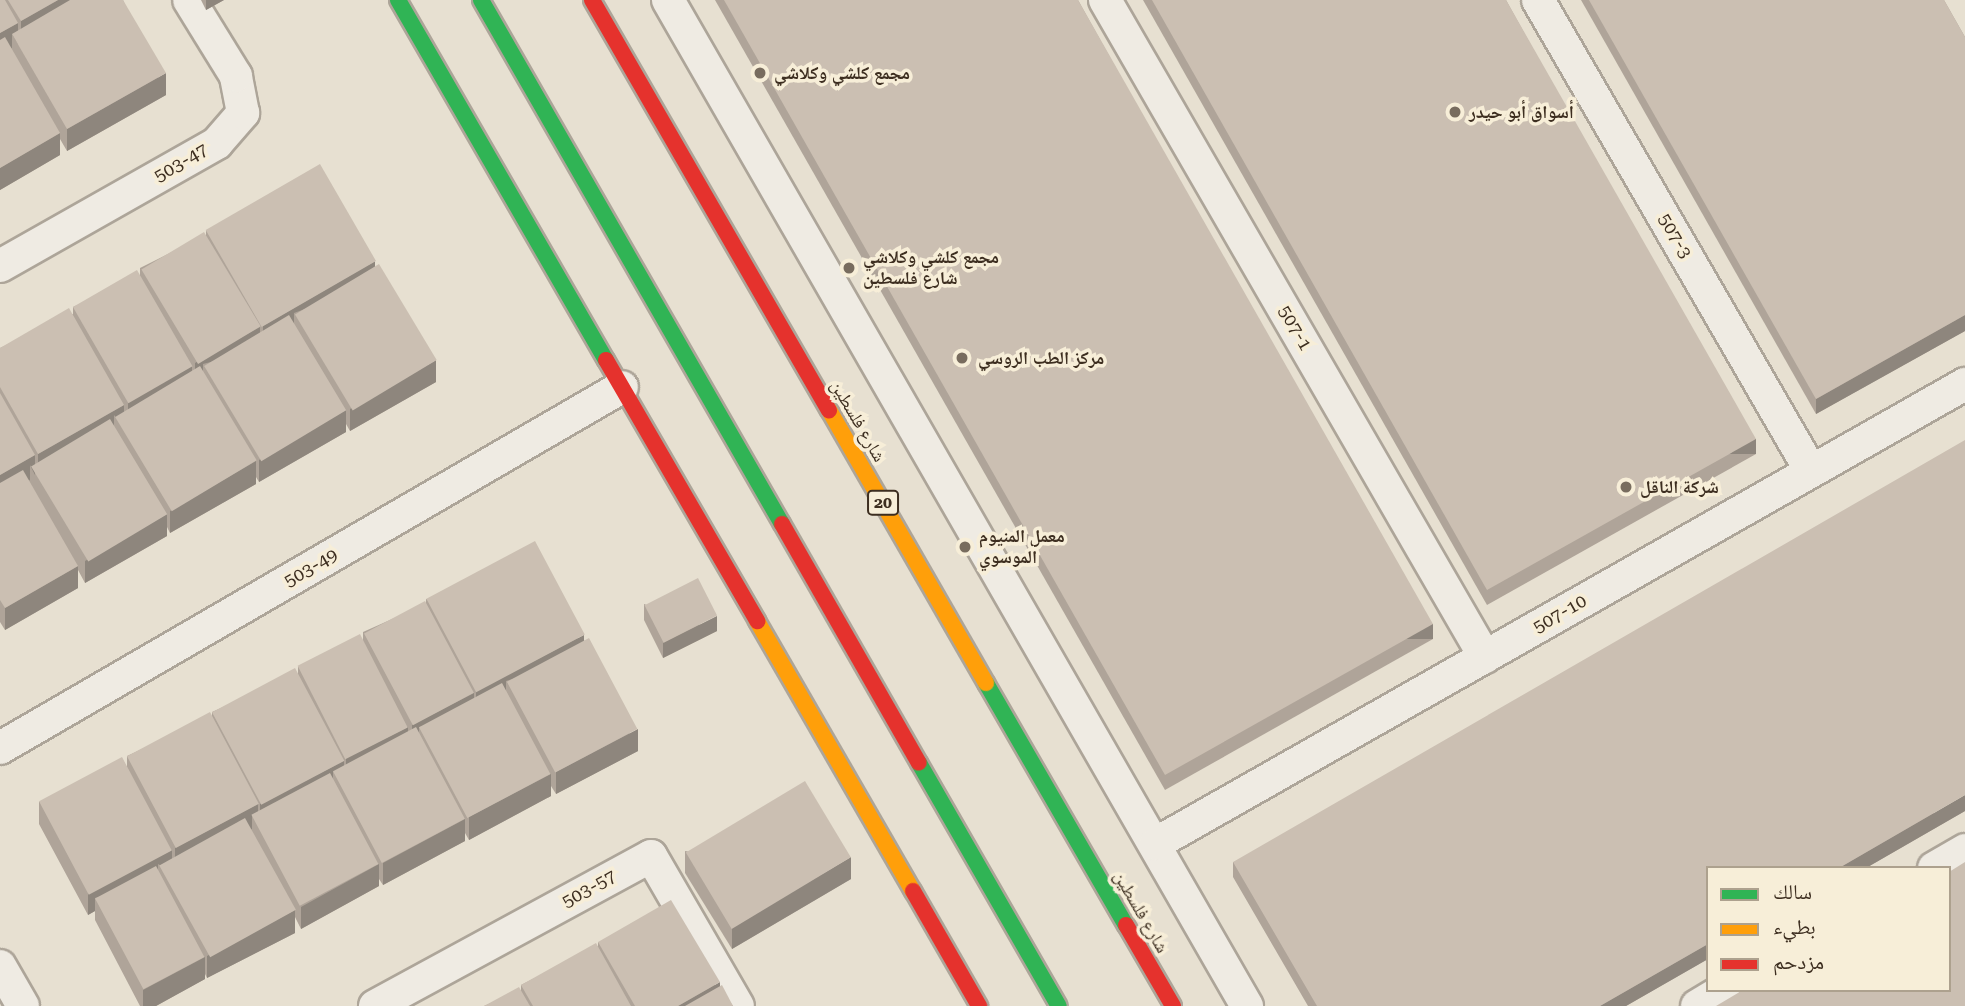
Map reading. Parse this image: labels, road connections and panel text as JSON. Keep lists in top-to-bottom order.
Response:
{
  "streets": {
    "main road": ["شارع فلسطين", "20"],
    "street": [
      "503-47",
      "507-3",
      "507-1",
      "503-49",
      "507-10",
      "503-57"
    ]
  },
  "crossings": [
    ["507-3", "507-10"],
    ["507-1", "507-10"]
  ],
  "places": [
    "مجمع كلشي وكلاشي",
    "أسواق أبو حيدر",
    "مجمع كلشي وكلاشي شارع فلسطين",
    "مركز الطب الروسي",
    "شركة الناقل",
    "معمل المنيوم الموسوي"
  ],
  "legend": ["سالك", "بطيء", "مزدحم"]
}
